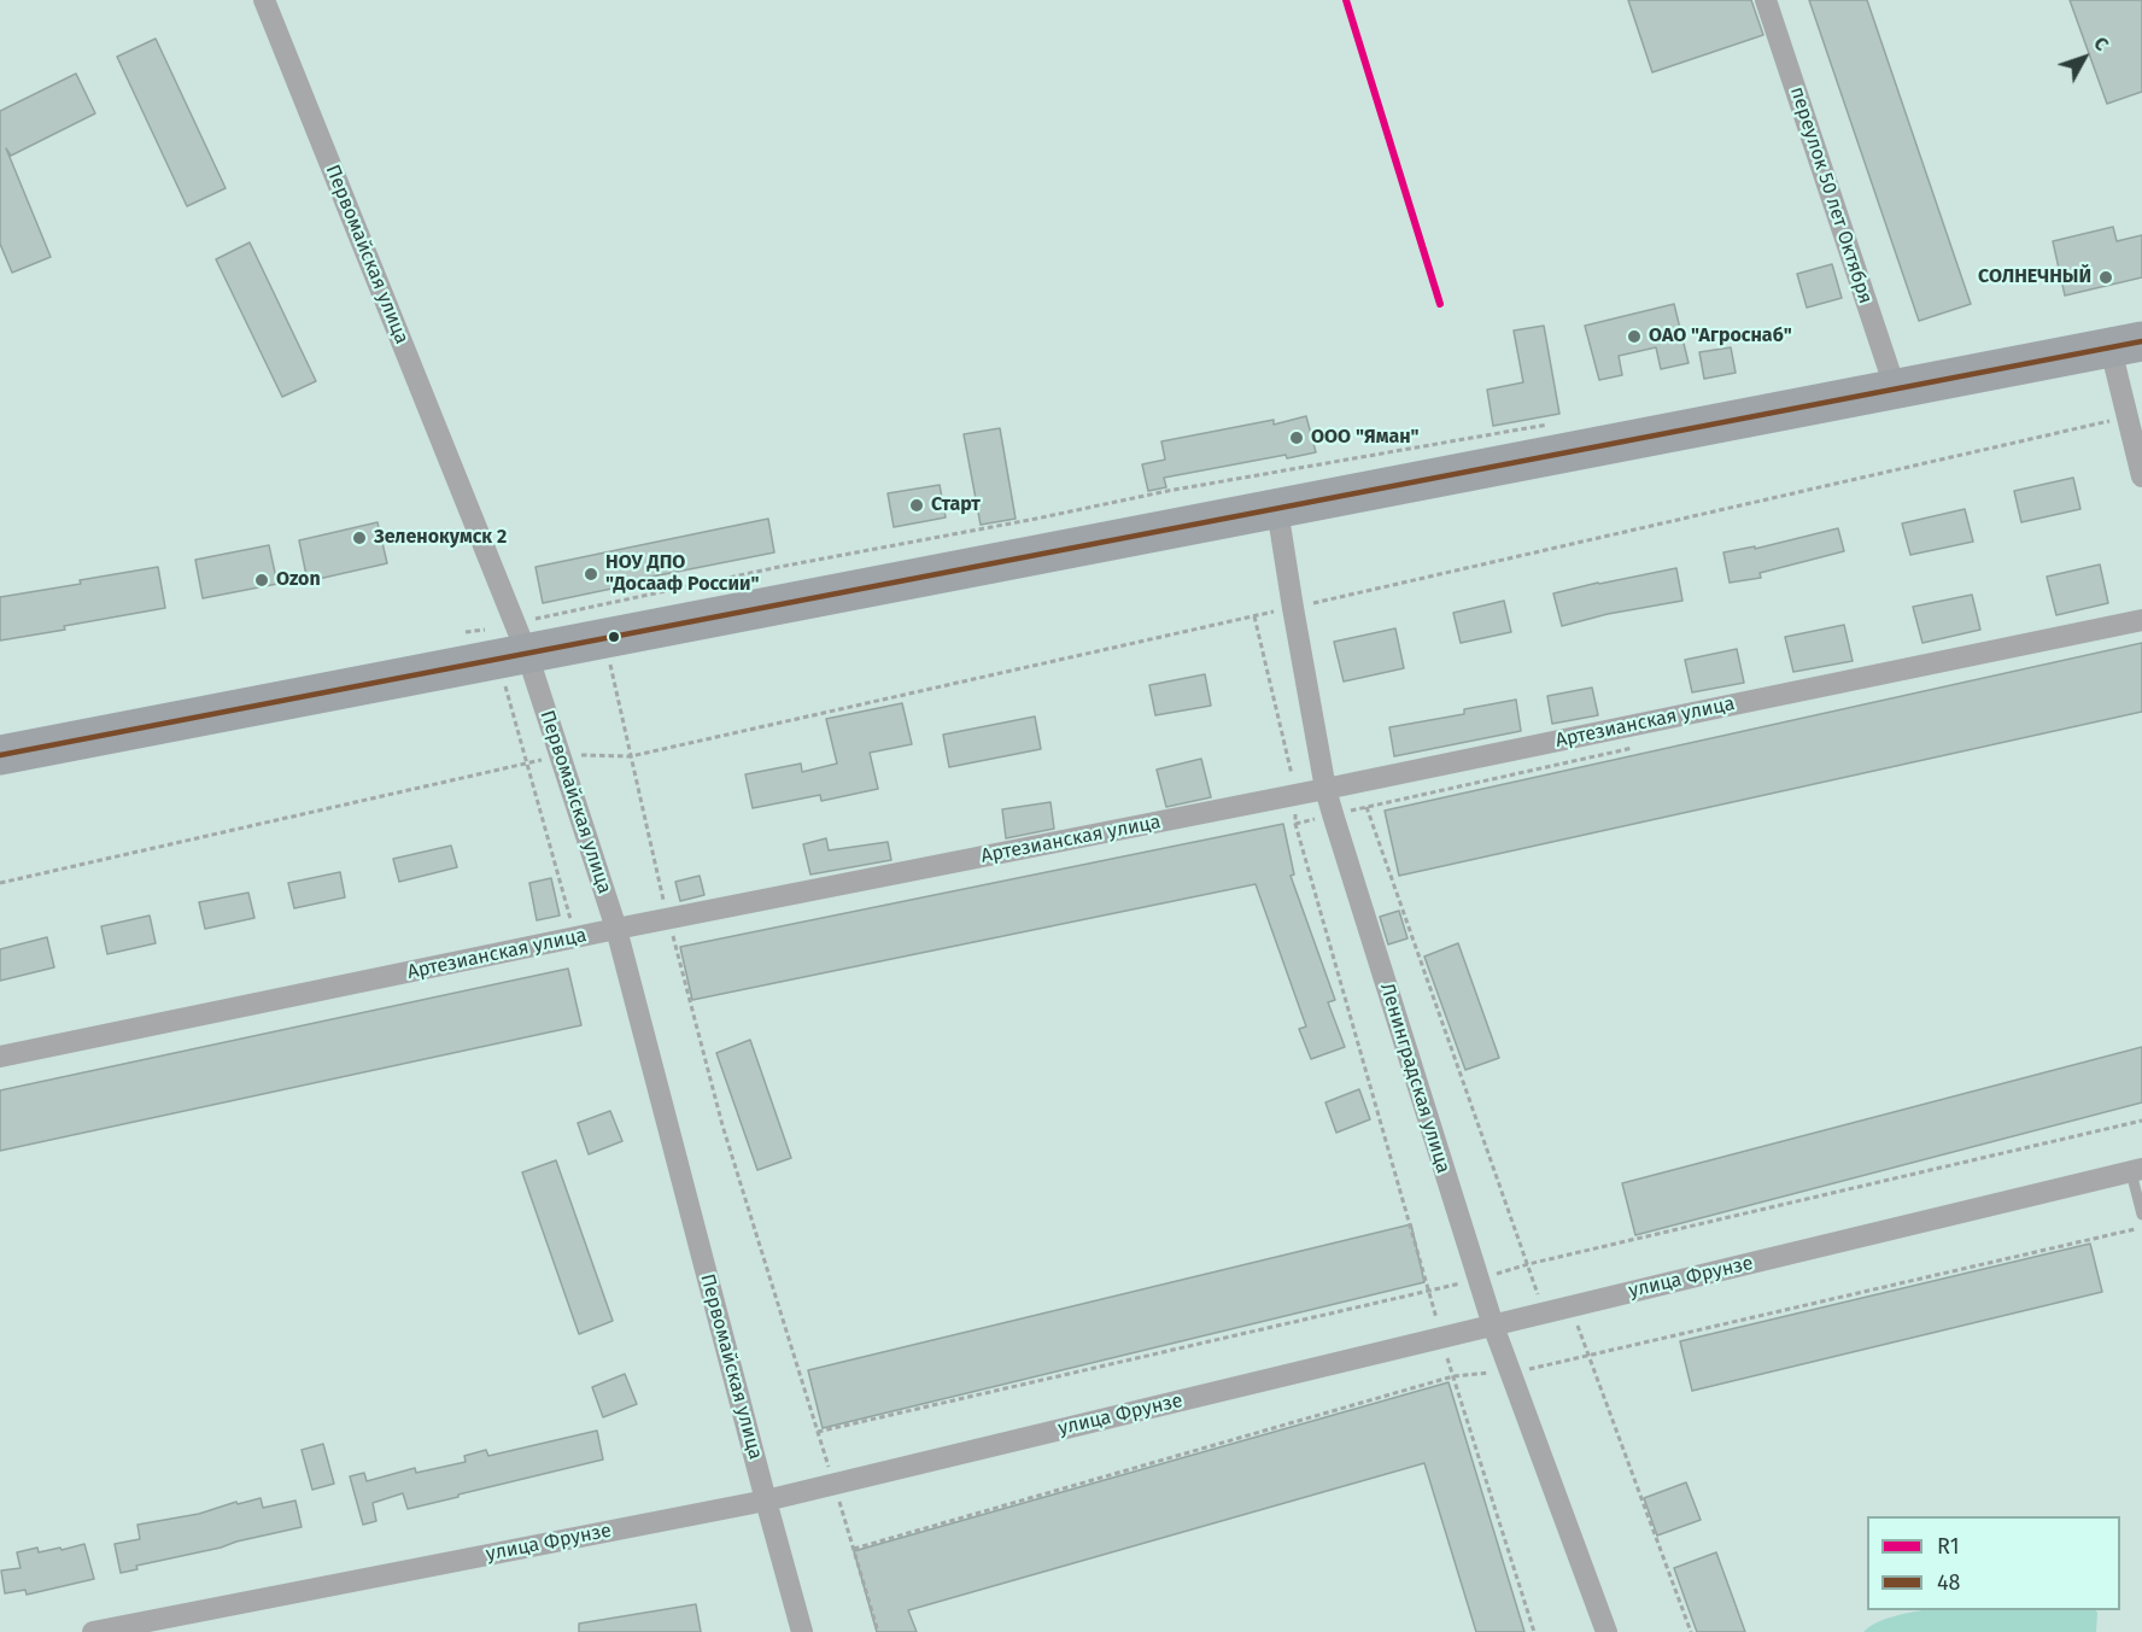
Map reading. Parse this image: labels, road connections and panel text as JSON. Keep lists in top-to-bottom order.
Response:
{
  "streets": {
    "street": [
      "переулок 50 лет Октября",
      "Первомайская улица",
      "Артезианская улица",
      "Ленинградская улица",
      "улица Фрунзе"
    ]
  },
  "crossings": [
    ["Первомайская улица", "Артезианская улица"],
    ["Первомайская улица", "улица Фрунзе"],
    ["Артезианская улица", "Ленинградская улица"],
    ["Ленинградская улица", "улица Фрунзе"]
  ],
  "places": [
    "СОЛНЕЧНЫЙ",
    "ОАО \"Агроснаб\"",
    "ООО \"Яман\"",
    "Старт",
    "Зеленокумск 2",
    "НОУ ДПО \"Досааф России\"",
    "Ozon"
  ],
  "lines": ["transit line R1", "transit line 48"],
  "legend": ["R1", "48"],
  "north": "top right"
}
